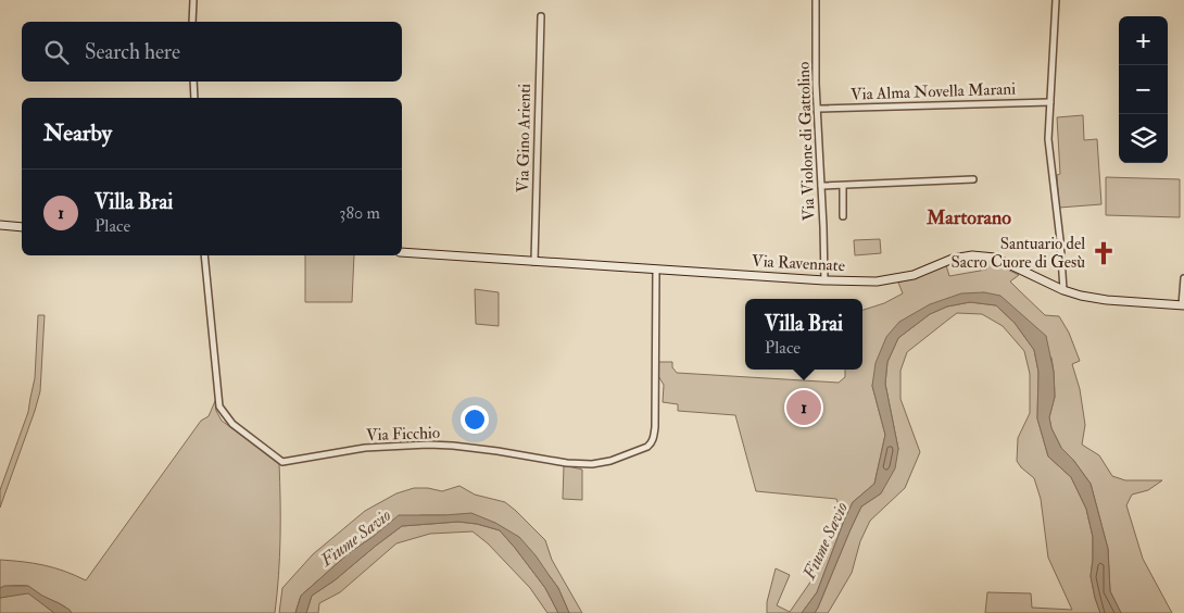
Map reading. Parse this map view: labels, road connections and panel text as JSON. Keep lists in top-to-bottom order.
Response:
{
  "streets": {
    "main road": ["Via Ravennate"],
    "street": [
      "Via Alma Novella Marani",
      "Via Gino Arienti",
      "Via Violone di Gattolino",
      "Via Ficchio"
    ]
  },
  "crossings": [
    ["Via Alma Novella Marani", "Via Violone di Gattolino"],
    ["Via Gino Arienti", "Via Ravennate"],
    ["Via Violone di Gattolino", "Via Ravennate"],
    ["Via Ravennate", "Via Ficchio"]
  ],
  "districts": ["Martorano"],
  "water": ["Fiume Savio"],
  "places": {
    "church": ["Santuario del Sacro Cuore di Gesù"]
  },
  "page": {
    "map_buttons": ["+", "−"],
    "search": "Search here",
    "heading": "Nearby",
    "list": [
      {
        "mark": "1",
        "name": "Villa Brai",
        "note": "Place",
        "value": "380 m"
      }
    ],
    "popup": ["Villa Brai", "Place"],
    "pins": "1"
  }
}
